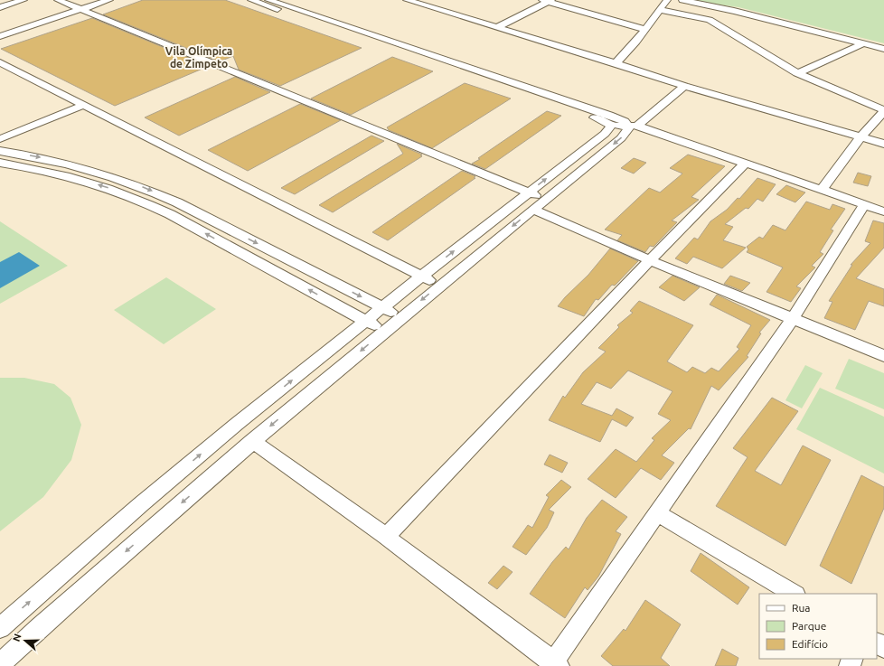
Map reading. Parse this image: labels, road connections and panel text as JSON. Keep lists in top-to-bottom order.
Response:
{
  "districts": ["Vila Olímpica de Zimpeto"],
  "legend": ["Rua", "Parque", "Edifício"],
  "north": "left"
}
